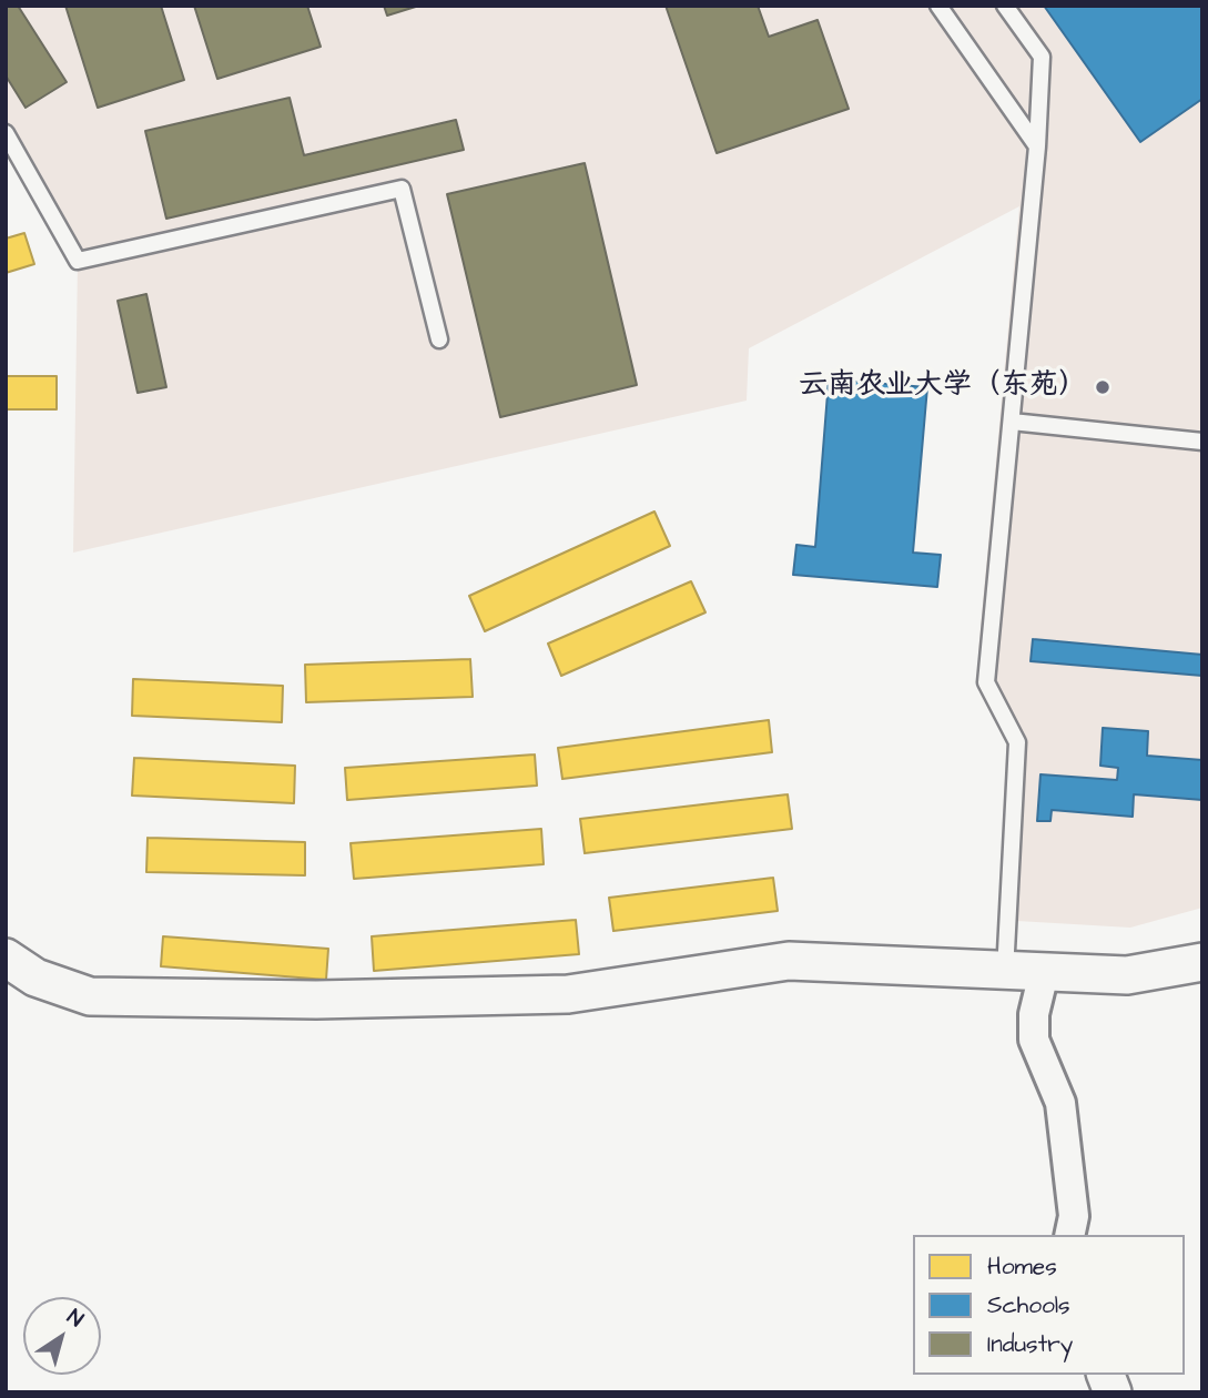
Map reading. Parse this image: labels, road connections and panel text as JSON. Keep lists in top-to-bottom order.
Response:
{
  "places": ["云南农业大学（东苑）"],
  "legend": ["Homes", "Schools", "Industry"],
  "north": "top right"
}
